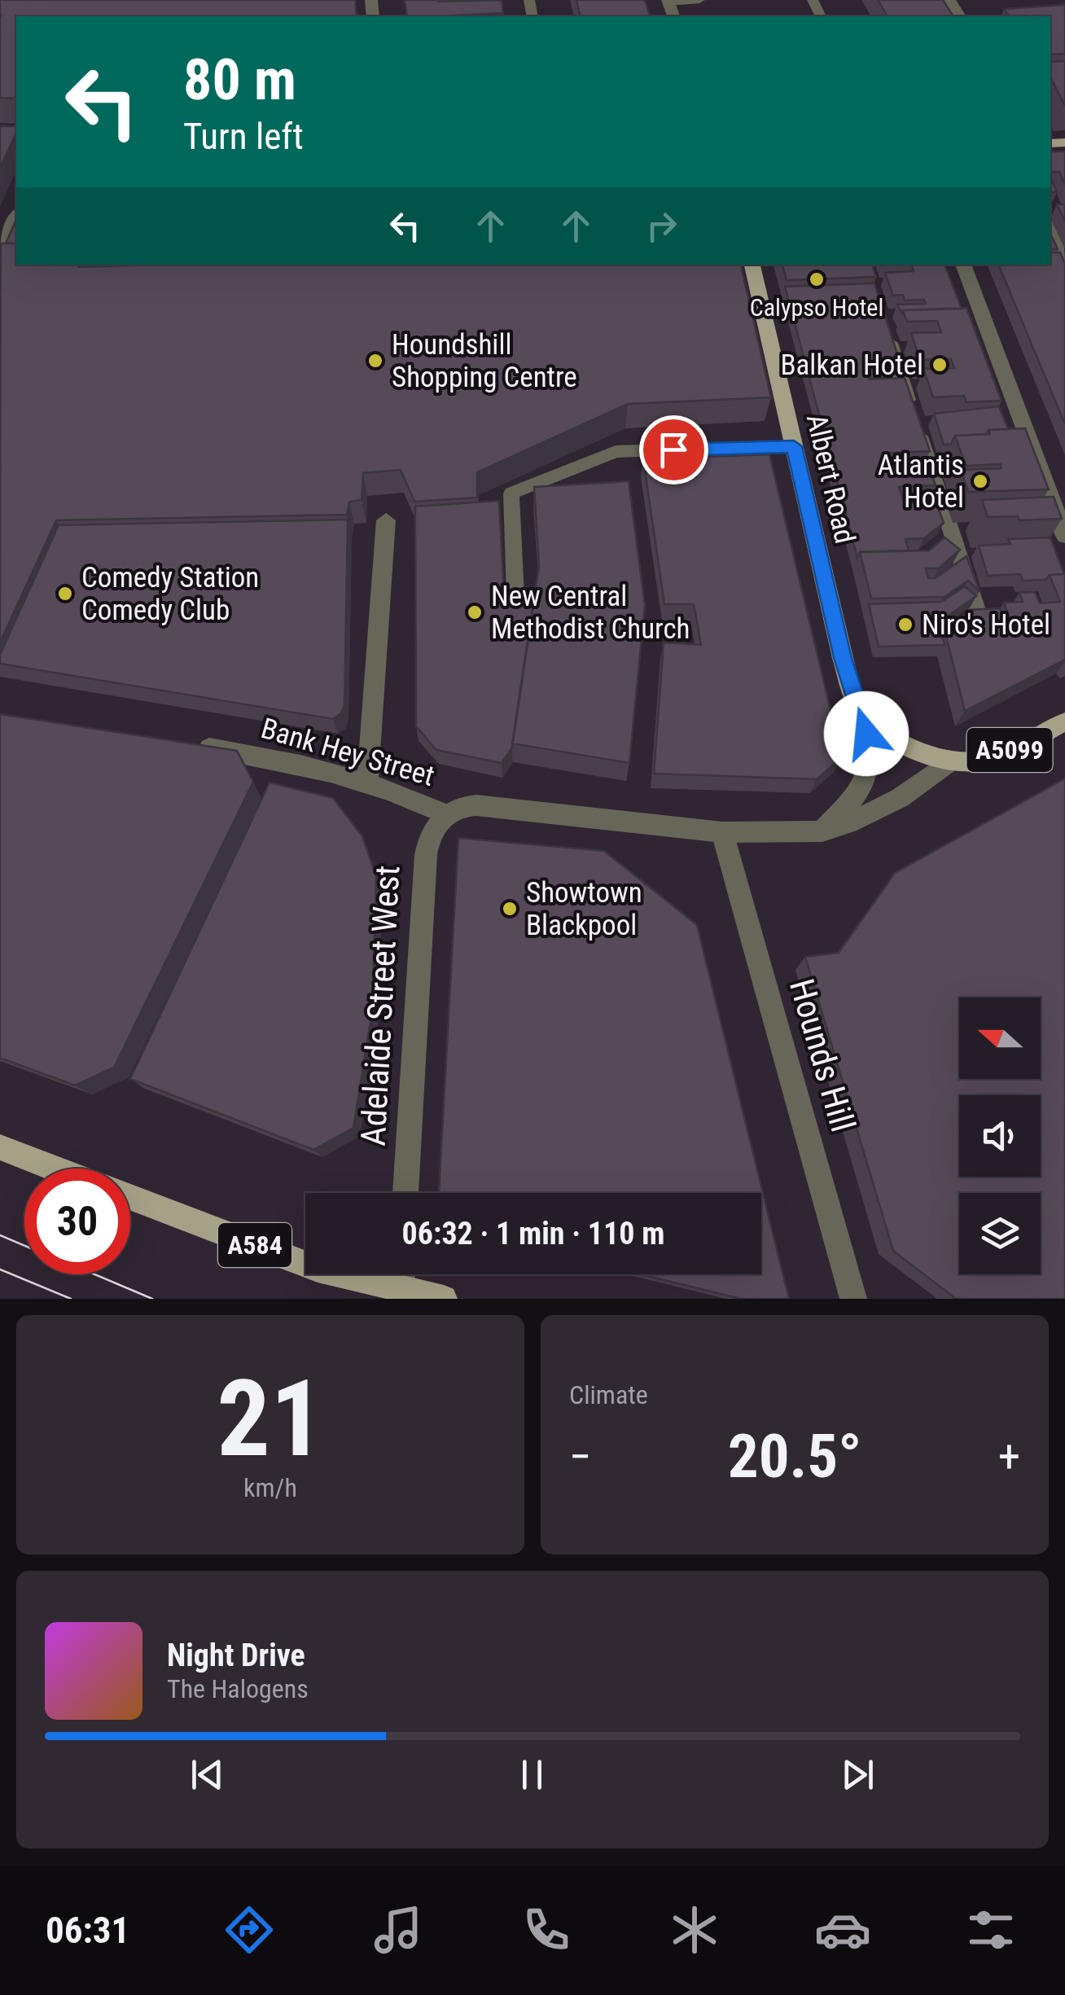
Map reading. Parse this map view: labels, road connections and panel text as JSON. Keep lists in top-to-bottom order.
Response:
{
  "streets": {
    "main road": ["Albert Road", "A5099", "A584"],
    "street": ["Bank Hey Street", "Adelaide Street West", "Hounds Hill"]
  },
  "crossings": [
    ["Albert Road", "A5099"],
    ["A5099", "Bank Hey Street"],
    ["Bank Hey Street", "Adelaide Street West"],
    ["Bank Hey Street", "Hounds Hill"]
  ],
  "places": [
    "Calypso Hotel",
    "Houndshill Shopping Centre",
    "Balkan Hotel",
    "Atlantis Hotel",
    "Comedy Station Comedy Club",
    "New Central Methodist Church",
    "Niro's Hotel",
    "Showtown Blackpool"
  ],
  "north": "left",
  "page": {
    "turn": ["80 m", "Turn left"],
    "limit": "30",
    "trip": "06:32 · 1 min · 110 m",
    "tile": [
      ["21", "km/h"],
      "Climate"
    ],
    "heat": ["−", "20.5°", "+"],
    "song": ["Night Drive", "The Halogens"],
    "tabs": "06:31"
  }
}
